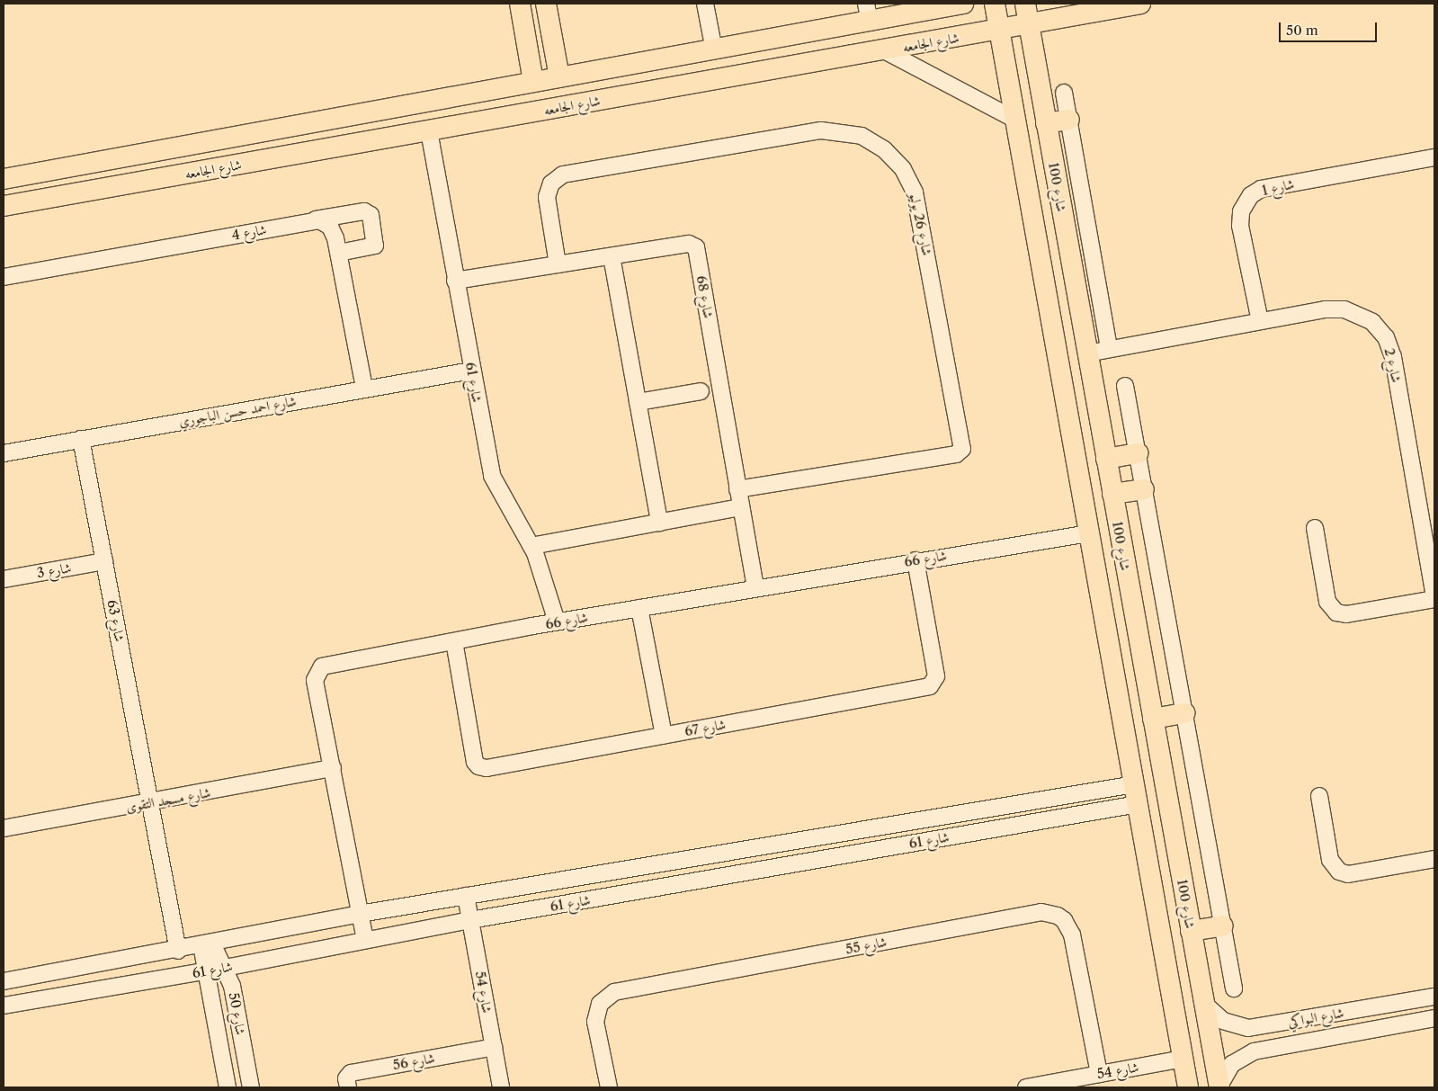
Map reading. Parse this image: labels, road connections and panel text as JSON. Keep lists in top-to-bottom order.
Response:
{
  "streets": {
    "main road": ["شارع الجامعه", "شارع 100"],
    "street": [
      "شارع 1",
      "شارع 26 يوليو",
      "شارع 4",
      "شارع 68",
      "شارع 2",
      "شارع 61",
      "شارع احمد حسن الباجوري",
      "شارع 66",
      "شارع 3",
      "شارع 63",
      "شارع 67",
      "شارع مسجد التقوى",
      "شارع 55",
      "شارع 54",
      "شارع 50",
      "شارع البواكي",
      "شارع 56"
    ]
  },
  "crossings": [
    ["شارع الجامعه", "شارع 100"],
    ["شارع الجامعه", "شارع 61"],
    ["شارع 100", "شارع 2"],
    ["شارع 100", "شارع البواكي"],
    ["شارع 1", "شارع 2"],
    ["شارع 26 يوليو", "شارع 68"],
    ["شارع 68", "شارع 61"],
    ["شارع 68", "شارع 66"],
    ["شارع 61", "شارع احمد حسن الباجوري"],
    ["شارع 61", "شارع 66"],
    ["شارع 61", "شارع 63"],
    ["شارع 61", "شارع 54"],
    ["شارع 61", "شارع 50"],
    ["شارع احمد حسن الباجوري", "شارع 63"],
    ["شارع 66", "شارع 67"],
    ["شارع 66", "شارع مسجد التقوى"],
    ["شارع 3", "شارع 63"],
    ["شارع 63", "شارع مسجد التقوى"],
    ["شارع 55", "شارع 54"],
    ["شارع 54", "شارع 56"]
  ],
  "scale_bar": "50 m"
}
